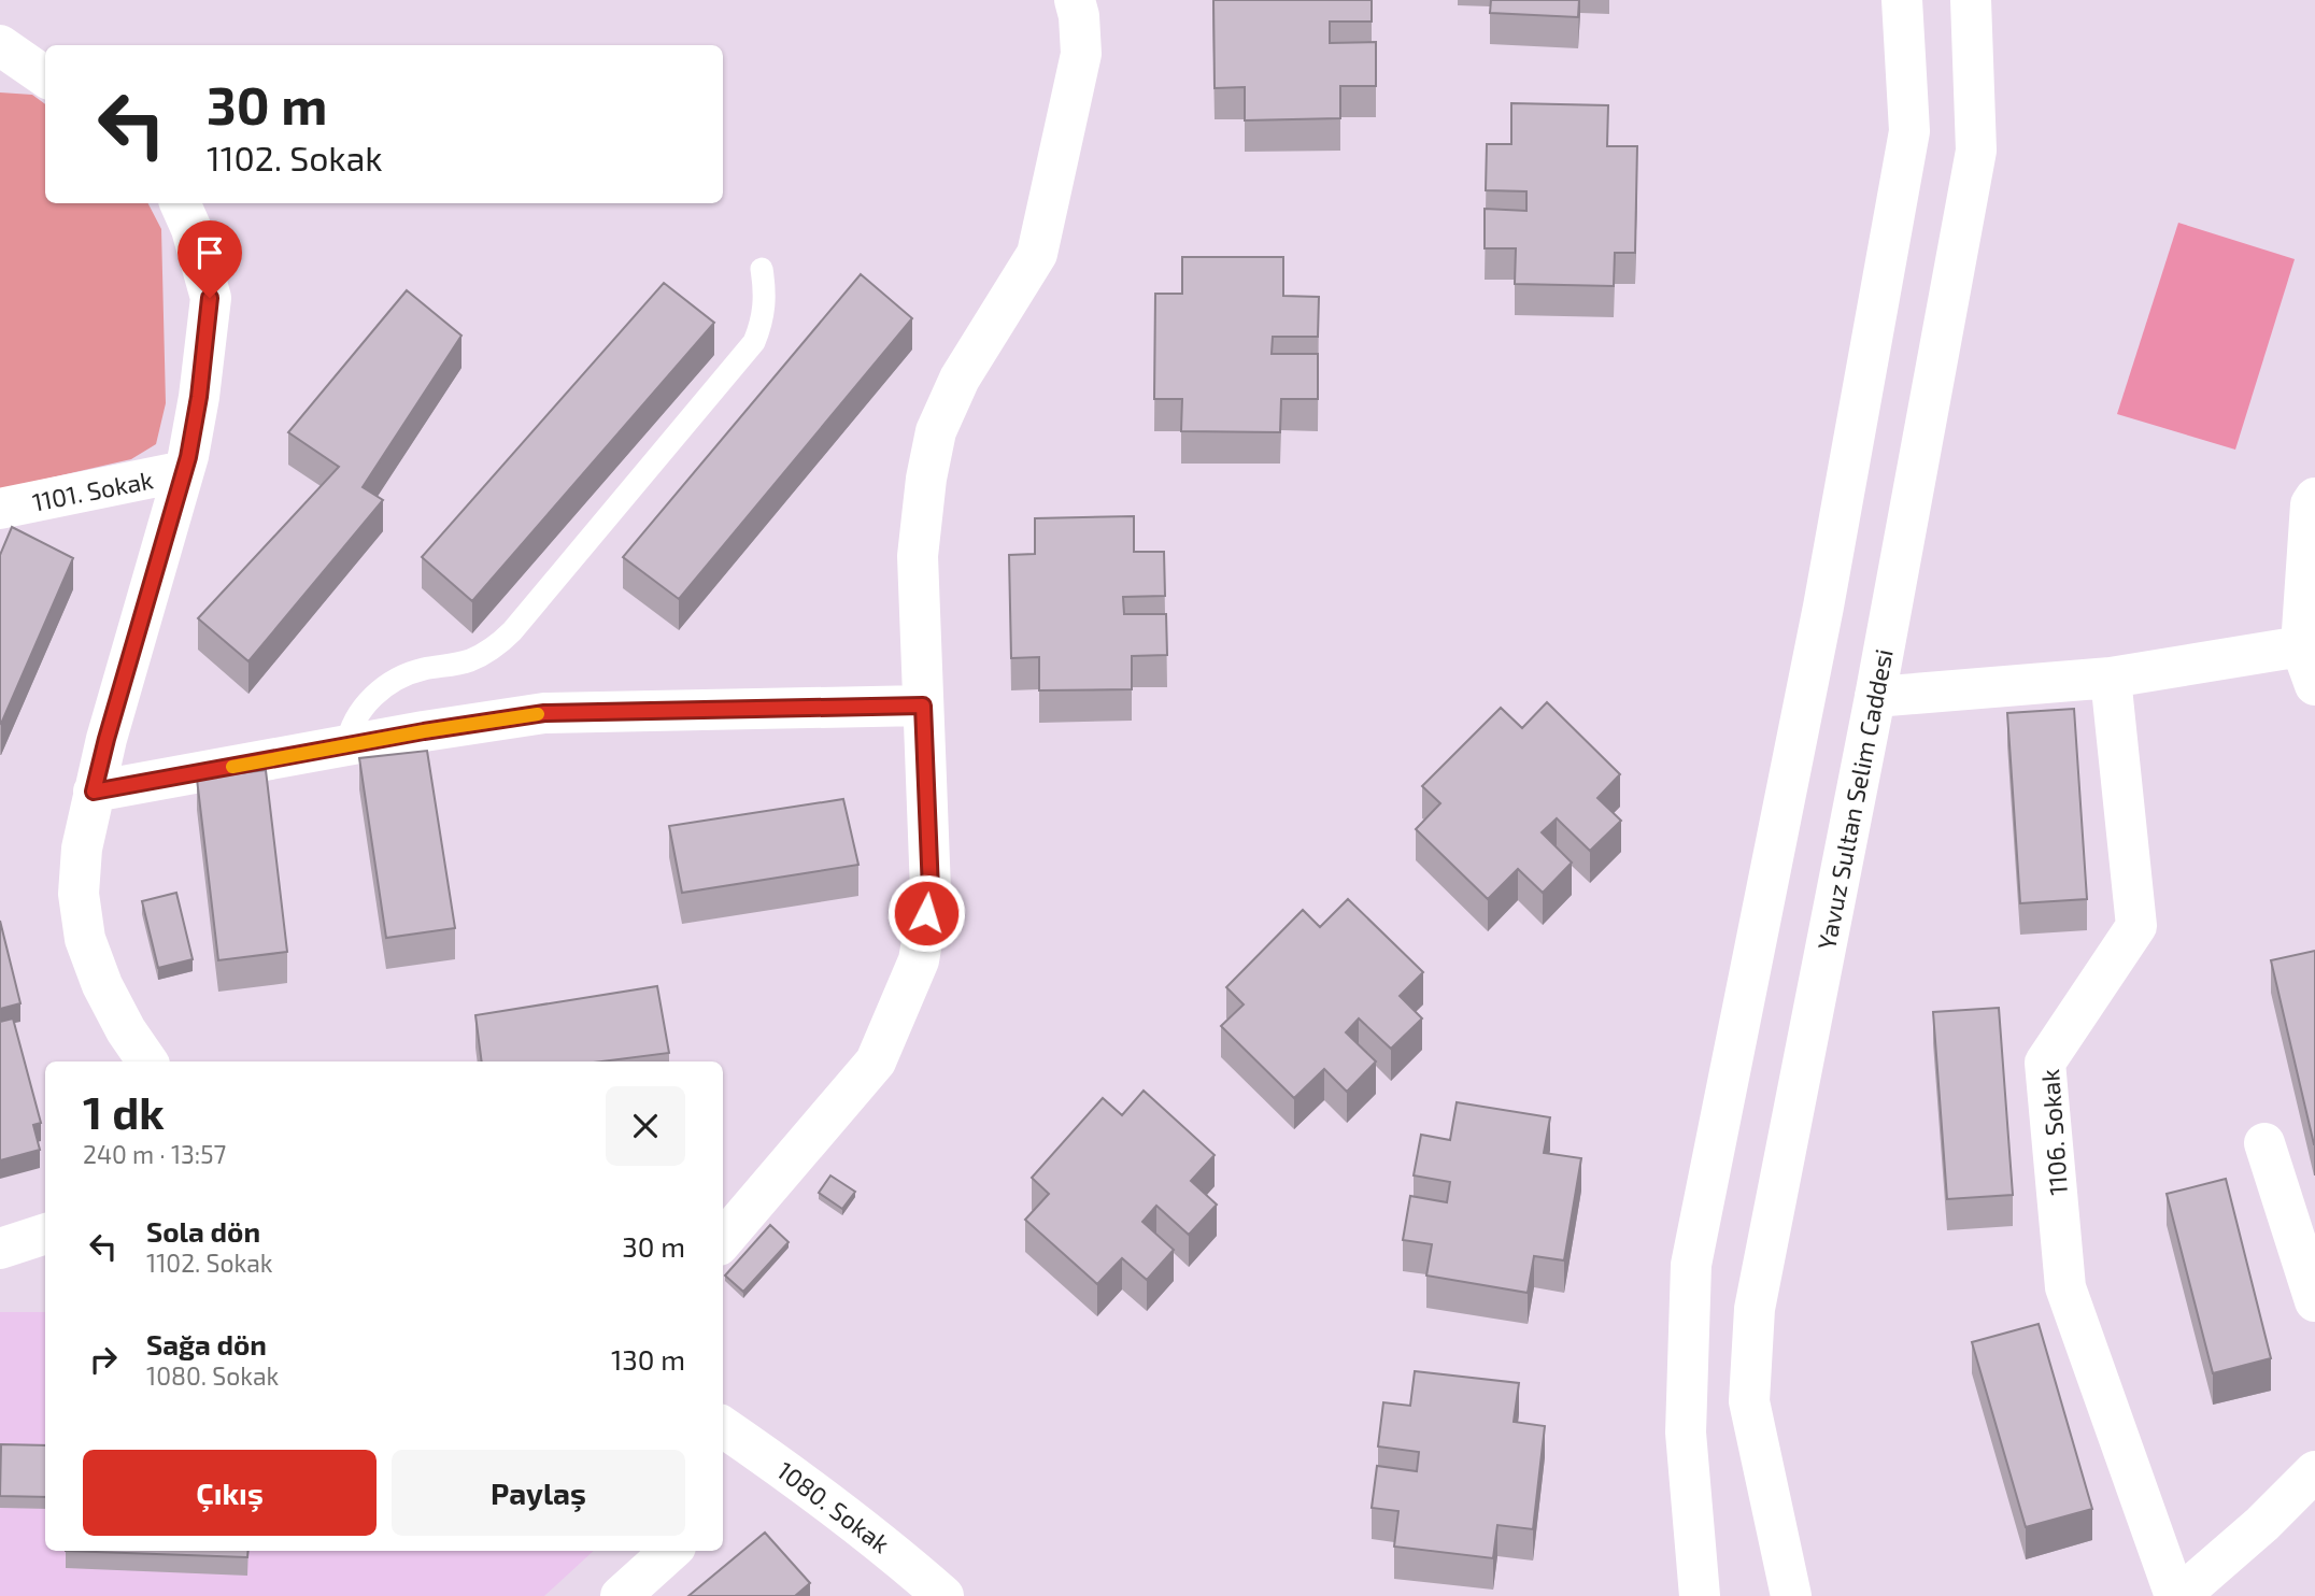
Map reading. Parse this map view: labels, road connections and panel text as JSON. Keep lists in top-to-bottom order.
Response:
{
  "streets": {
    "street": [
      "1101. Sokak",
      "Yavuz Sultan Selim Caddesi",
      "1106. Sokak",
      "1080. Sokak"
    ]
  },
  "page": {
    "turn": ["30 m", "1102. Sokak"],
    "heading": ["1 dk", "240 m · 13:57"],
    "list": [
      {
        "name": "Sola dön",
        "note": "1102. Sokak",
        "value": "30 m"
      },
      {
        "name": "Sağa dön",
        "note": "1080. Sokak",
        "value": "130 m"
      }
    ],
    "buttons": ["Çıkış", "Paylaş"]
  }
}
